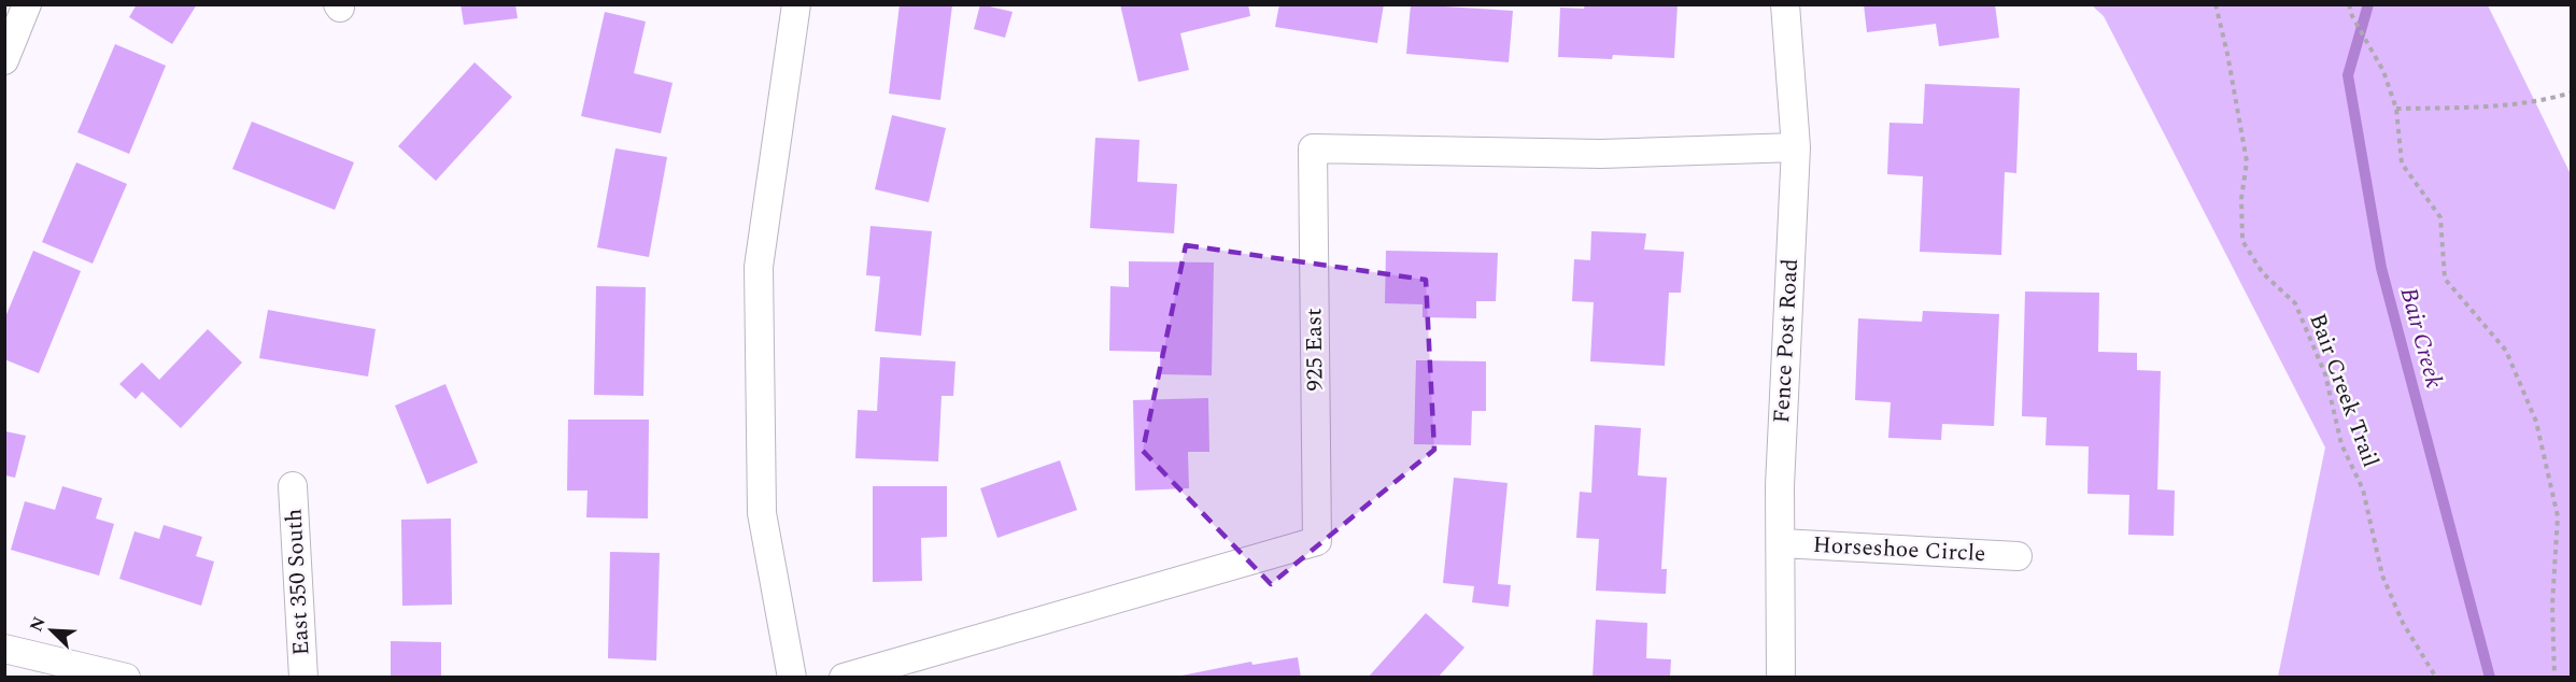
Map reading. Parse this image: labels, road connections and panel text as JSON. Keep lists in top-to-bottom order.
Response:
{
  "streets": {
    "street": [
      "Fence Post Road",
      "925 East",
      "Horseshoe Circle",
      "East 350 South"
    ],
    "path": ["Bair Creek Trail"]
  },
  "crossings": [
    ["Fence Post Road", "925 East"],
    ["Fence Post Road", "Horseshoe Circle"]
  ],
  "water": ["Bair Creek"],
  "north": "top left"
}
